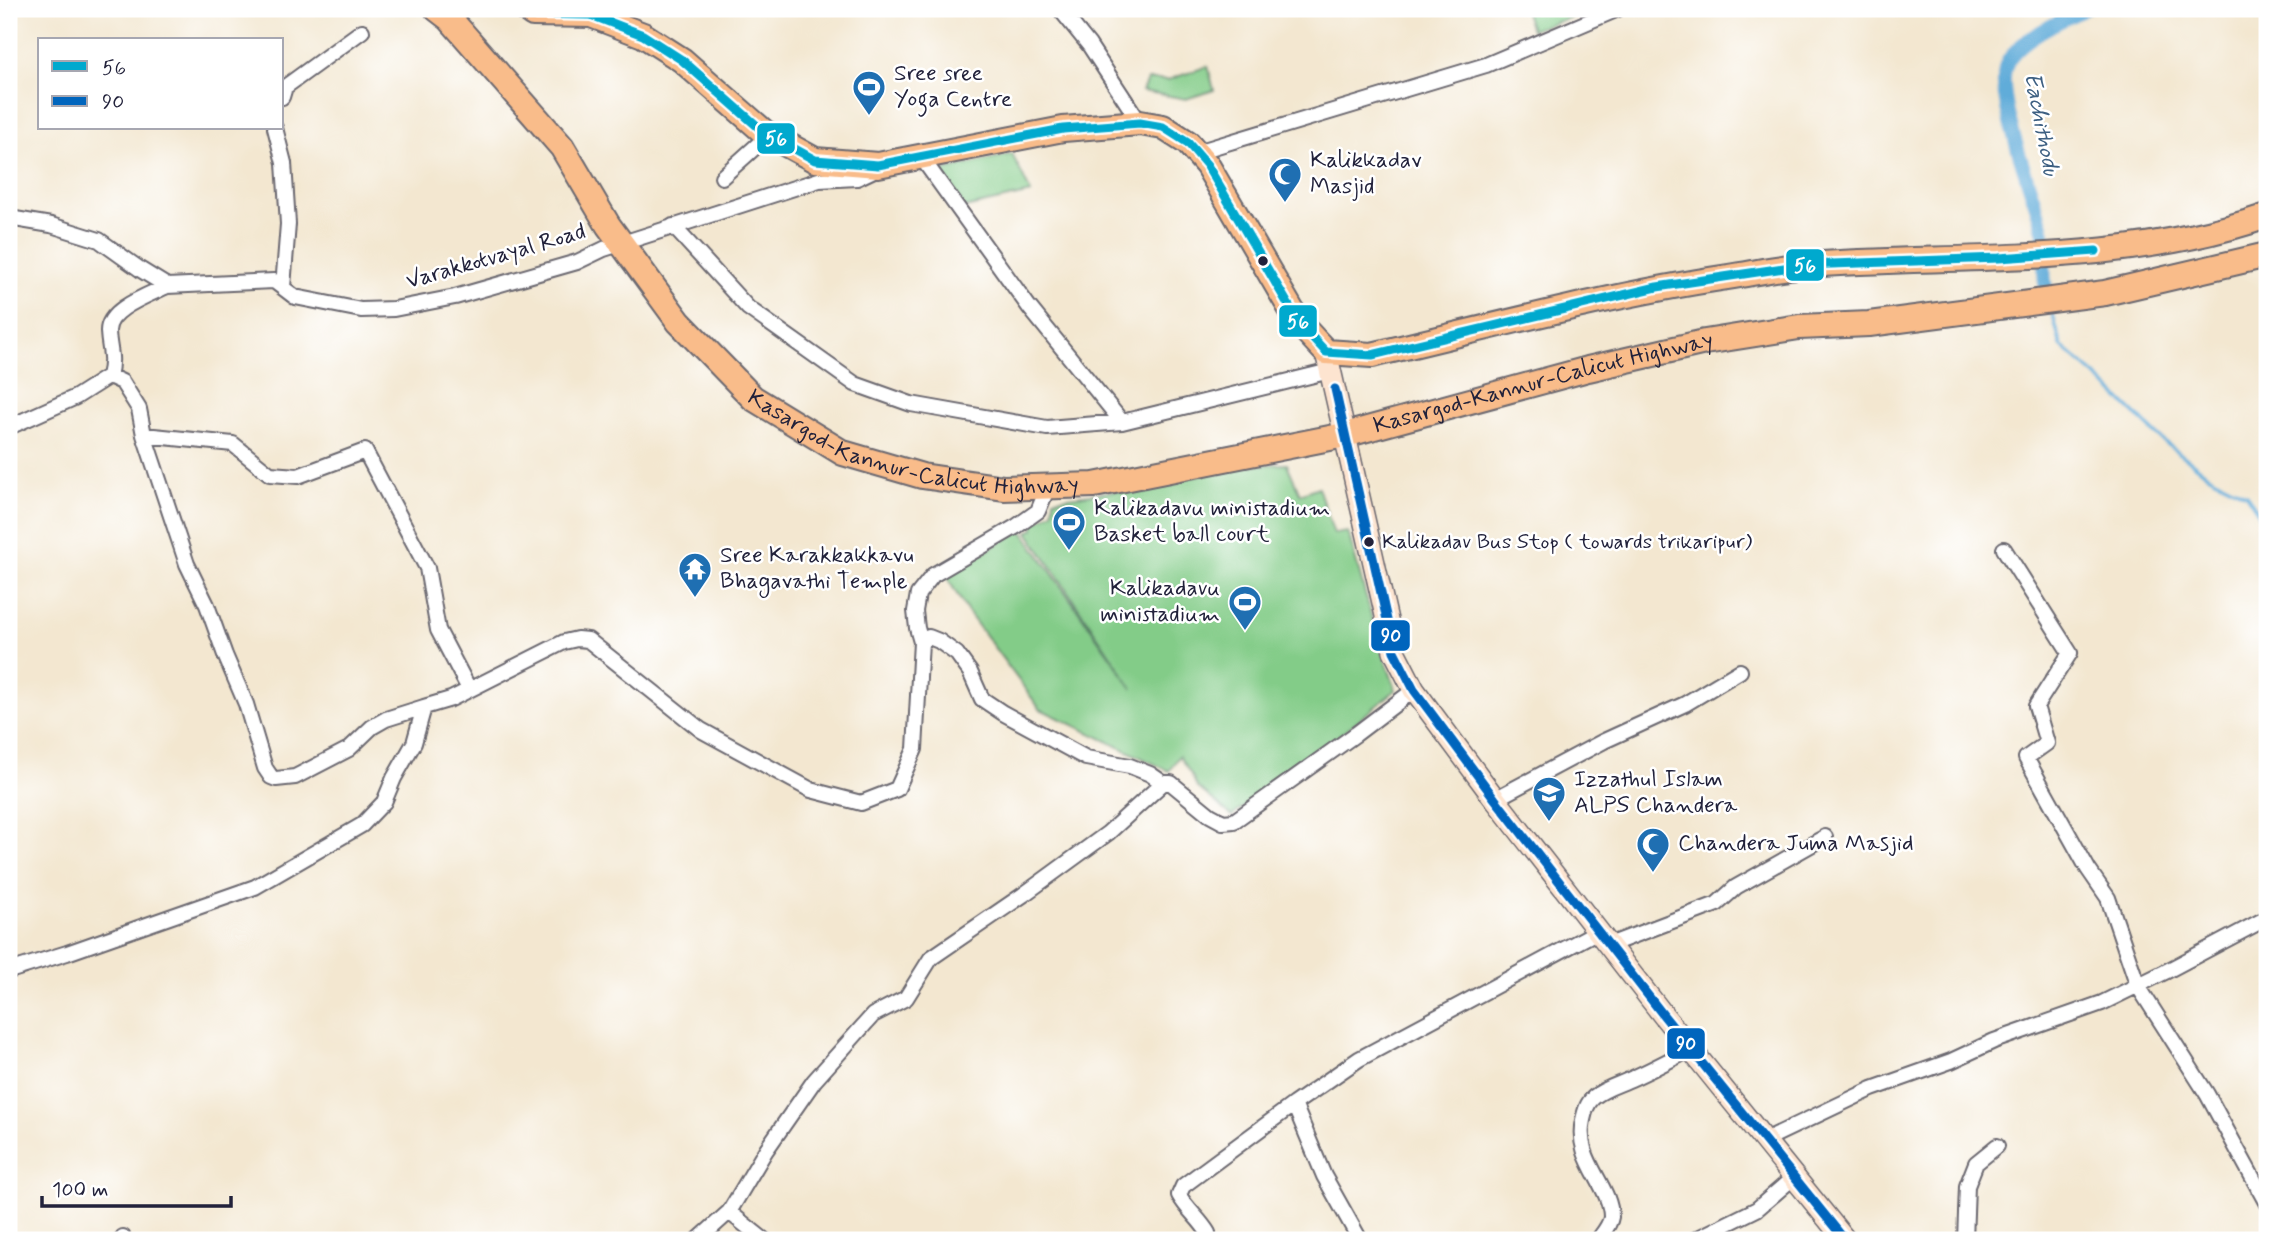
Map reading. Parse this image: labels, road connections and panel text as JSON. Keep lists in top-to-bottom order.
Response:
{
  "streets": {
    "highway": ["Kasargod-Kannur-Calicut Highway"],
    "street": ["Varakkotvayal Road"]
  },
  "crossings": [
    ["Varakkotvayal Road", "Kasargod-Kannur-Calicut Highway"]
  ],
  "water": ["Eachithodu"],
  "places": {
    "sports": ["Sree sree Yoga Centre", "Kalikadavu ministadium Basket ball court", "Kalikadavu ministadium"],
    "mosque": ["Kalikkadav Masjid", "Chandera Juma Masjid"],
    "other": ["Kalikadav Bus Stop ( towards trikaripur)"],
    "temple": ["Sree Karakkakkavu Bhagavathi Temple"],
    "school or university": ["Izzathul Islam ALPS Chandera"]
  },
  "lines": ["transit line 56", "transit line 90"],
  "legend": ["56", "90"],
  "scale_bar": "100 m"
}
